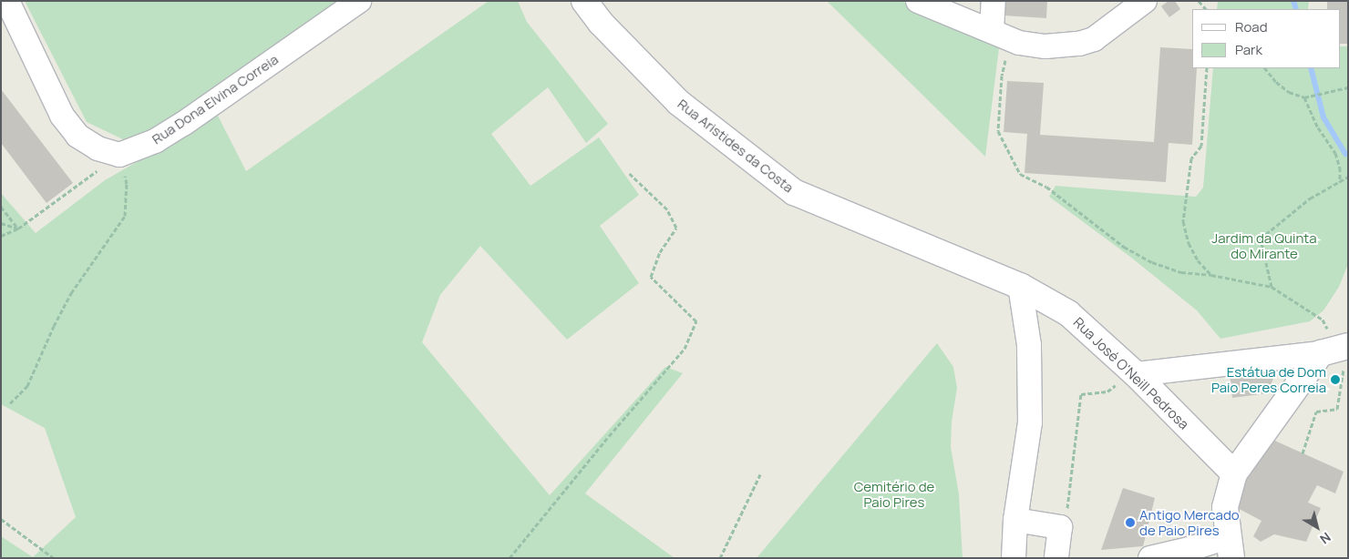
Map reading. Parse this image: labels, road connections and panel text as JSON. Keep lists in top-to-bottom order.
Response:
{
  "streets": {
    "street": ["Rua Dona Elvina Correia", "Rua Aristides da Costa", "Rua José O'Neill Pedrosa"]
  },
  "crossings": [
    ["Rua Aristides da Costa", "Rua José O'Neill Pedrosa"]
  ],
  "parks": ["Jardim da Quinta do Mirante", "Cemitério de Paio Pires"],
  "places": ["Estátua de Dom Paio Peres Correia", "Antigo Mercado de Paio Pires"],
  "legend": ["Road", "Park"],
  "north": "bottom right"
}
